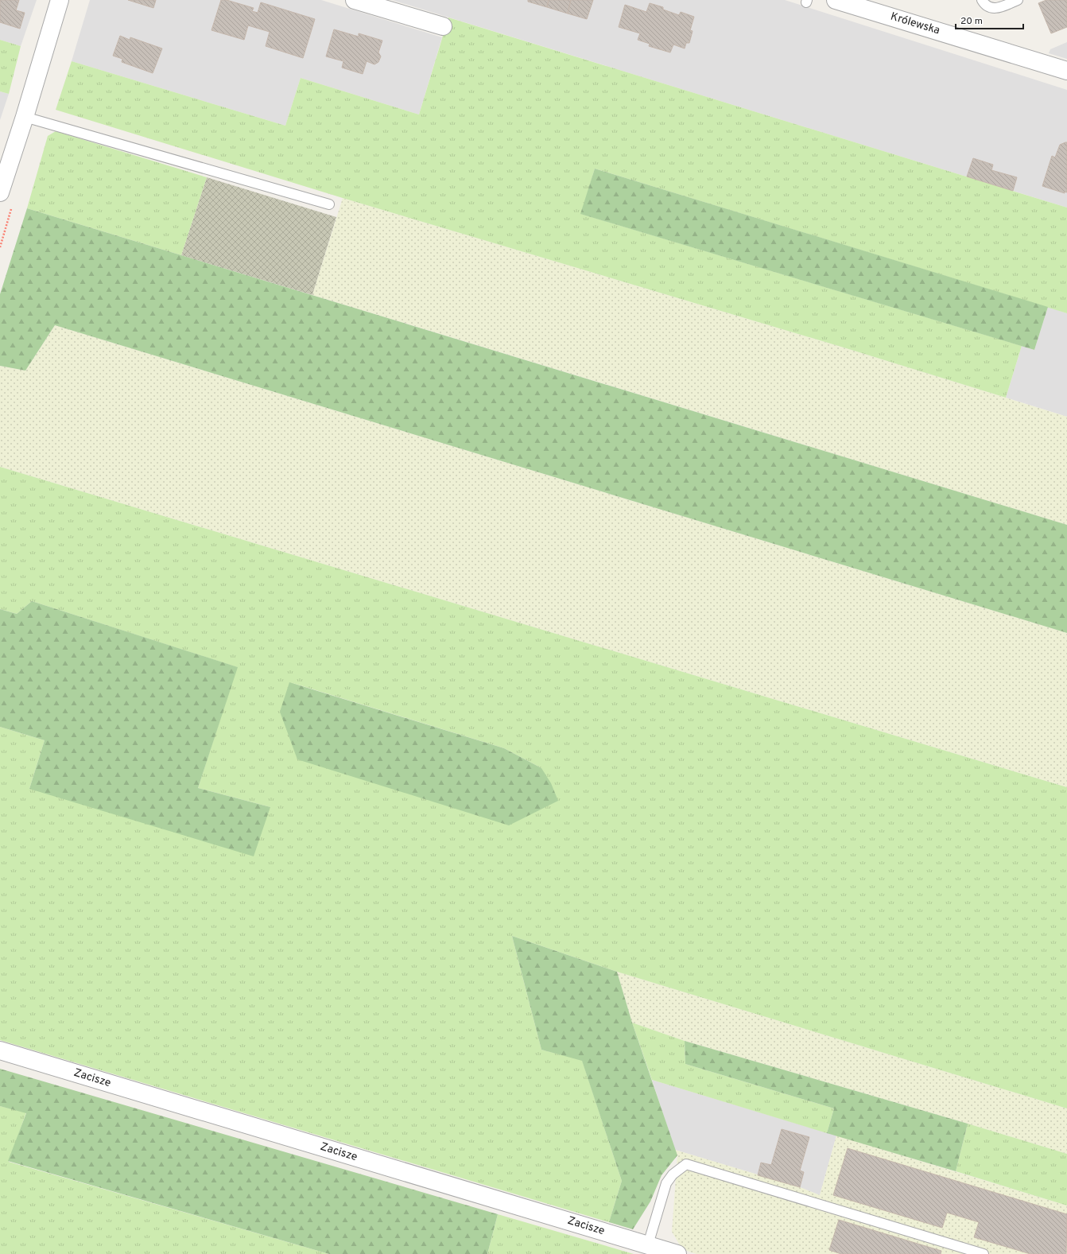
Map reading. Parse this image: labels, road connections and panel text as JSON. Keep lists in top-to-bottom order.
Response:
{
  "streets": {
    "street": ["Królewska", "Zacisze"]
  },
  "scale_bar": "20 m"
}
